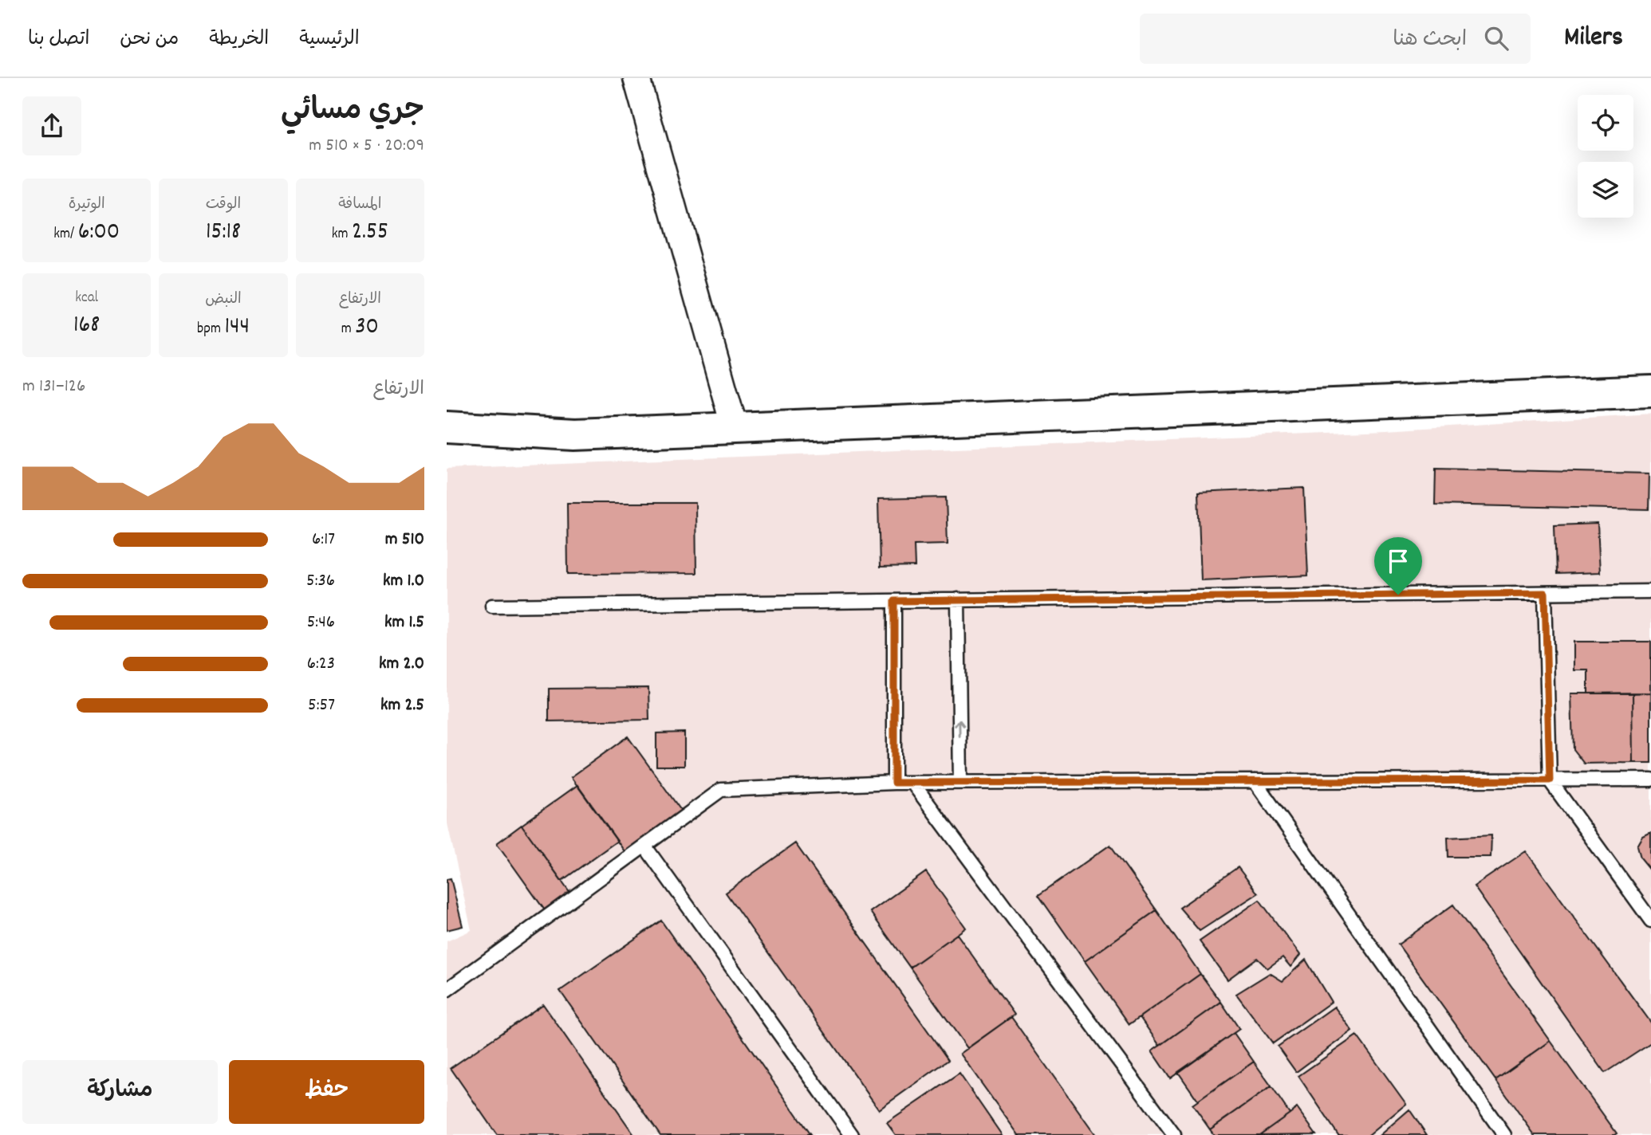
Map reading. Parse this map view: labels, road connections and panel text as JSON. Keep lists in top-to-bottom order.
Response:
{
  "page": {
    "header": "Milers",
    "search": "ابحث هنا",
    "nav": [
      "الرئيسية",
      "الخريطة",
      "من نحن",
      "اتصل بنا"
    ],
    "heading": ["جري مسائي", "20:09 · 5 × 510 m"],
    "stats": [
      ["المسافة", "2.55 km"],
      ["الوقت", "15:18"],
      ["الوتيرة", "6:00 /km"],
      ["الارتفاع", "30 m"],
      ["النبض", "144 bpm"],
      ["kcal", "168"]
    ],
    "chart": ["الارتفاع", "126–131 m"],
    "list": [
      {
        "name": "510 m",
        "note": "6:17"
      },
      {
        "name": "1.0 km",
        "note": "5:36"
      },
      {
        "name": "1.5 km",
        "note": "5:46"
      },
      {
        "name": "2.0 km",
        "note": "6:23"
      },
      {
        "name": "2.5 km",
        "note": "5:57"
      }
    ],
    "buttons": ["حفظ", "مشاركة"]
  }
}
